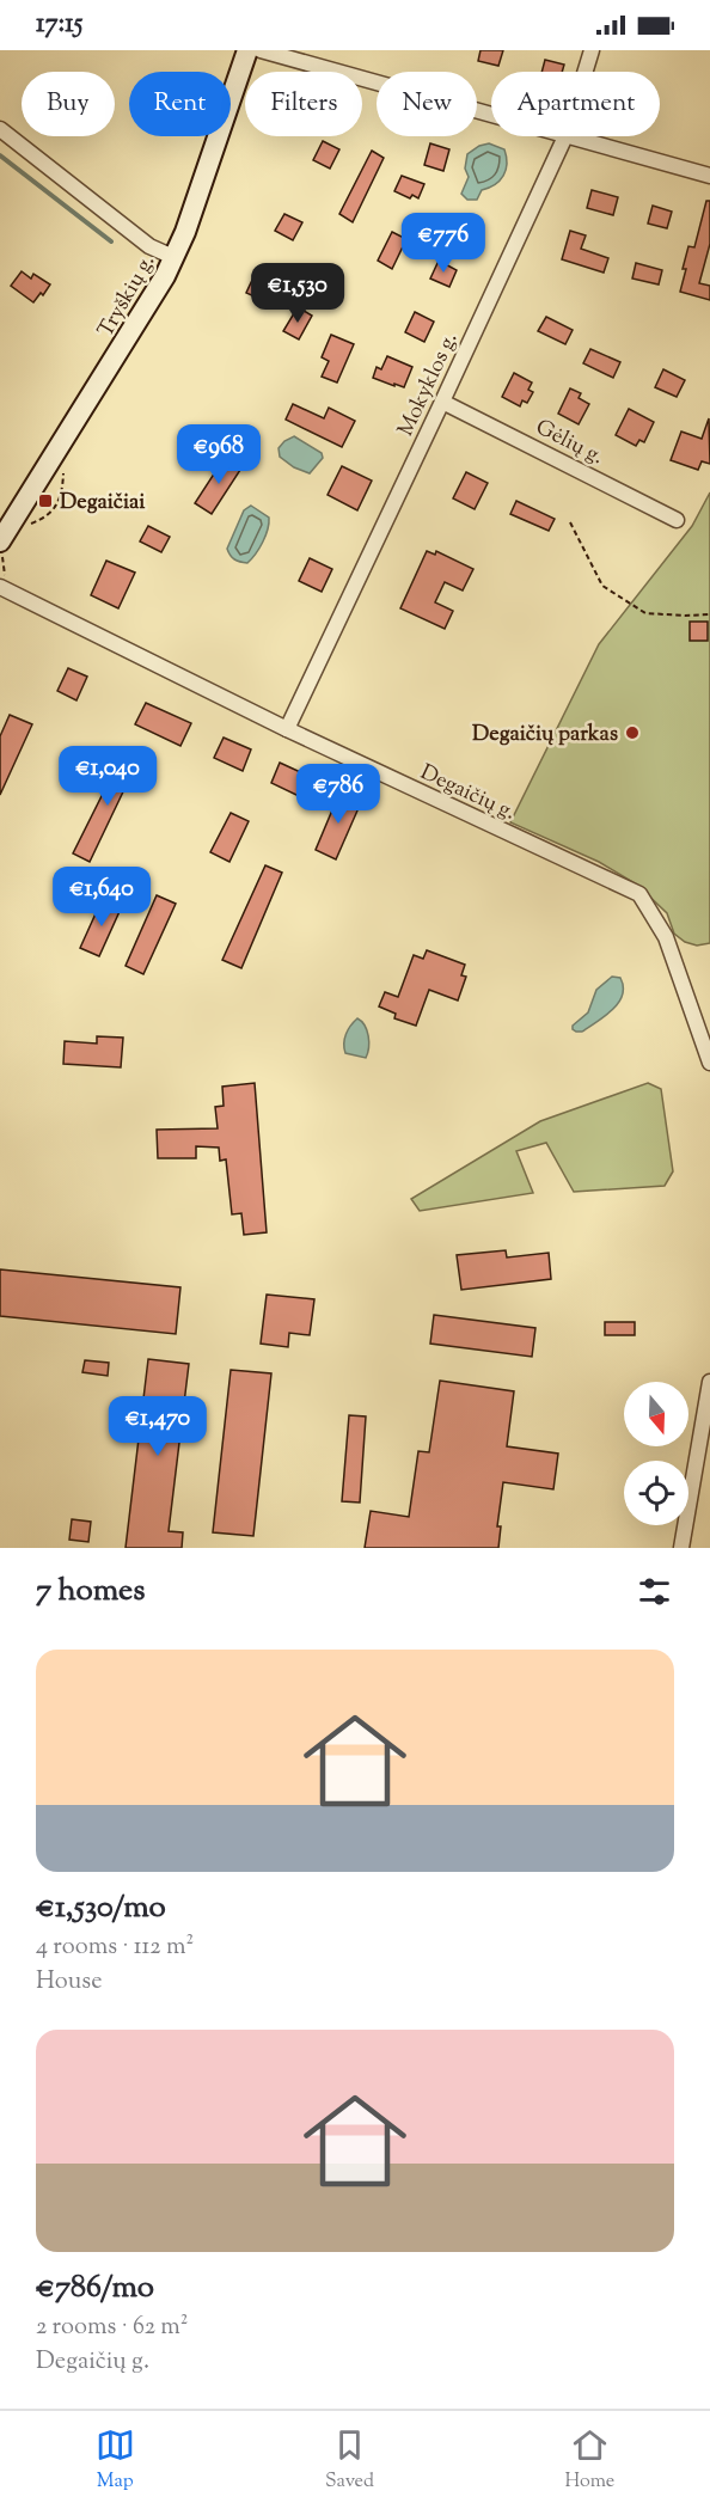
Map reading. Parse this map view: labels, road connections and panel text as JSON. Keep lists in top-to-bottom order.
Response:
{
  "streets": {
    "main road": ["Tryškių g."],
    "street": ["Mokyklos g.", "Gėlių g.", "Degaičių g."]
  },
  "crossings": [
    ["Mokyklos g.", "Gėlių g."],
    ["Mokyklos g.", "Degaičių g."]
  ],
  "places": {
    "transit": ["Degaičiai"],
    "other": ["Degaičių parkas"]
  },
  "north": "bottom",
  "page": {
    "status": "17:15",
    "chip": [
      "Buy",
      "Rent",
      "Filters",
      "New",
      "Apartment"
    ],
    "price": [
      "€776",
      "€1,530",
      "€968",
      "€1,040",
      "€786",
      "€1,640",
      "€1,470"
    ],
    "heading": "7 homes",
    "list": [
      {
        "name": "€1,530/mo",
        "note": "4 rooms · 112 m² · House"
      },
      {
        "name": "€786/mo",
        "note": "2 rooms · 62 m² · Degaičių g."
      }
    ],
    "tabs": ["Map", "Saved", "Home"]
  }
}
